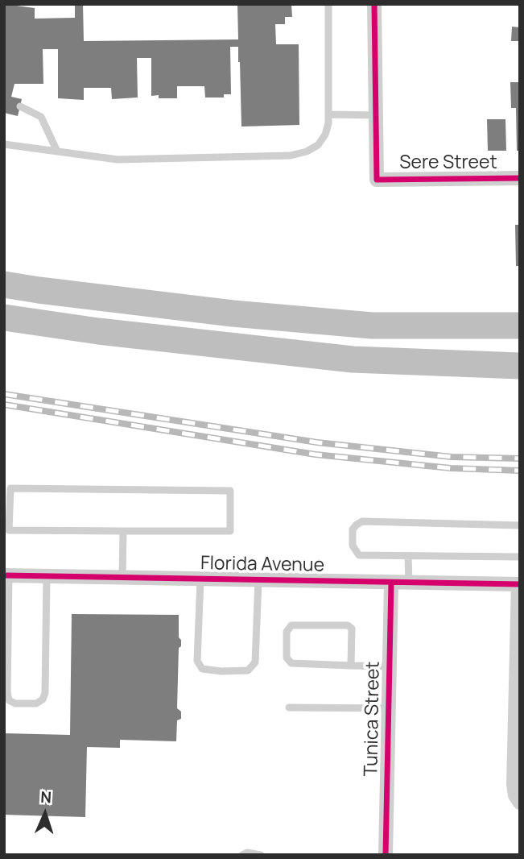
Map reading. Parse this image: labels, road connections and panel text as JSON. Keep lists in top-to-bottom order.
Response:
{
  "streets": {
    "street": ["Sere Street", "Florida Avenue", "Tunica Street"]
  },
  "crossings": [
    ["Florida Avenue", "Tunica Street"]
  ],
  "north": "top"
}
